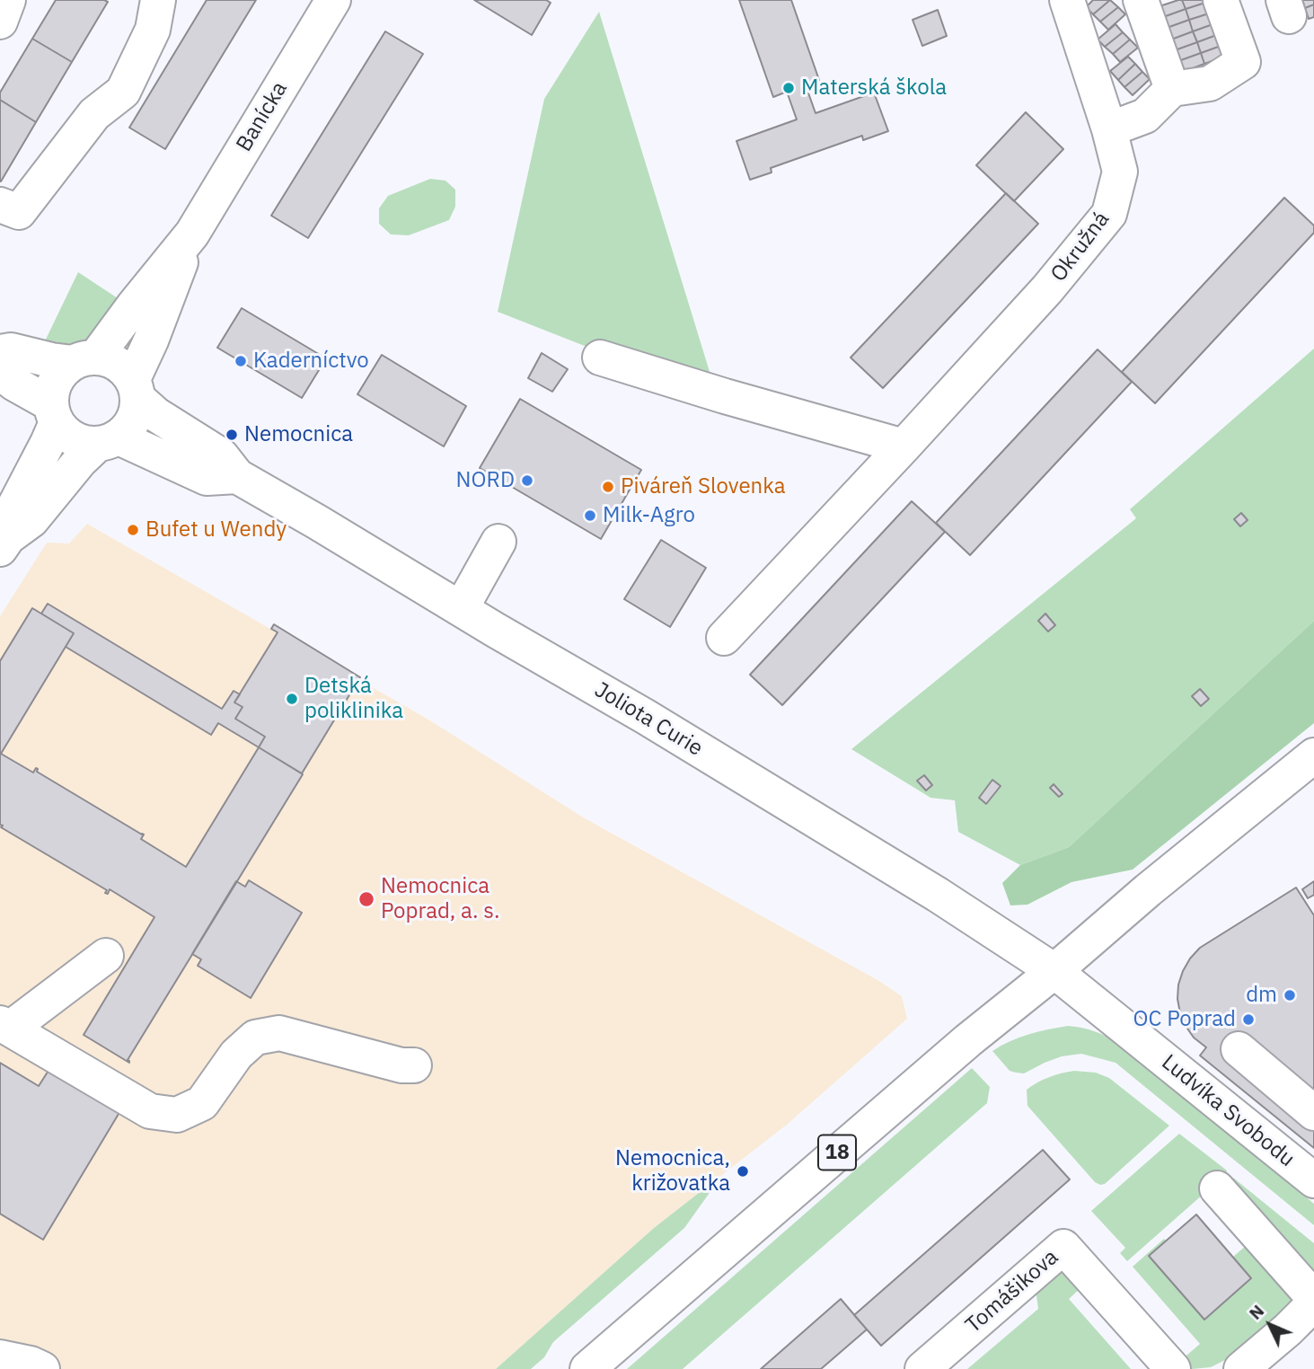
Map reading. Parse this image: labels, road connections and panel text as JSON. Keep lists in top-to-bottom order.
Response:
{
  "streets": {
    "street": [
      "Banícka",
      "Okružná",
      "Joliota Curie",
      "Ludvíka Svobodu",
      "18",
      "Tomášikova"
    ]
  },
  "crossings": [
    ["Banícka", "Joliota Curie"],
    ["Joliota Curie", "Ludvíka Svobodu"],
    ["Joliota Curie", "18"],
    ["Ludvíka Svobodu", "18"]
  ],
  "places": [
    "Materská škola",
    "Kaderníctvo",
    "Nemocnica",
    "NORD",
    "Piváreň Slovenka",
    "Milk-Agro",
    "Bufet u Wendy",
    "Detská poliklinika",
    "Nemocnica Poprad, a. s.",
    "dm",
    "OC Poprad",
    "Nemocnica, križovatka"
  ],
  "north": "top left"
}
